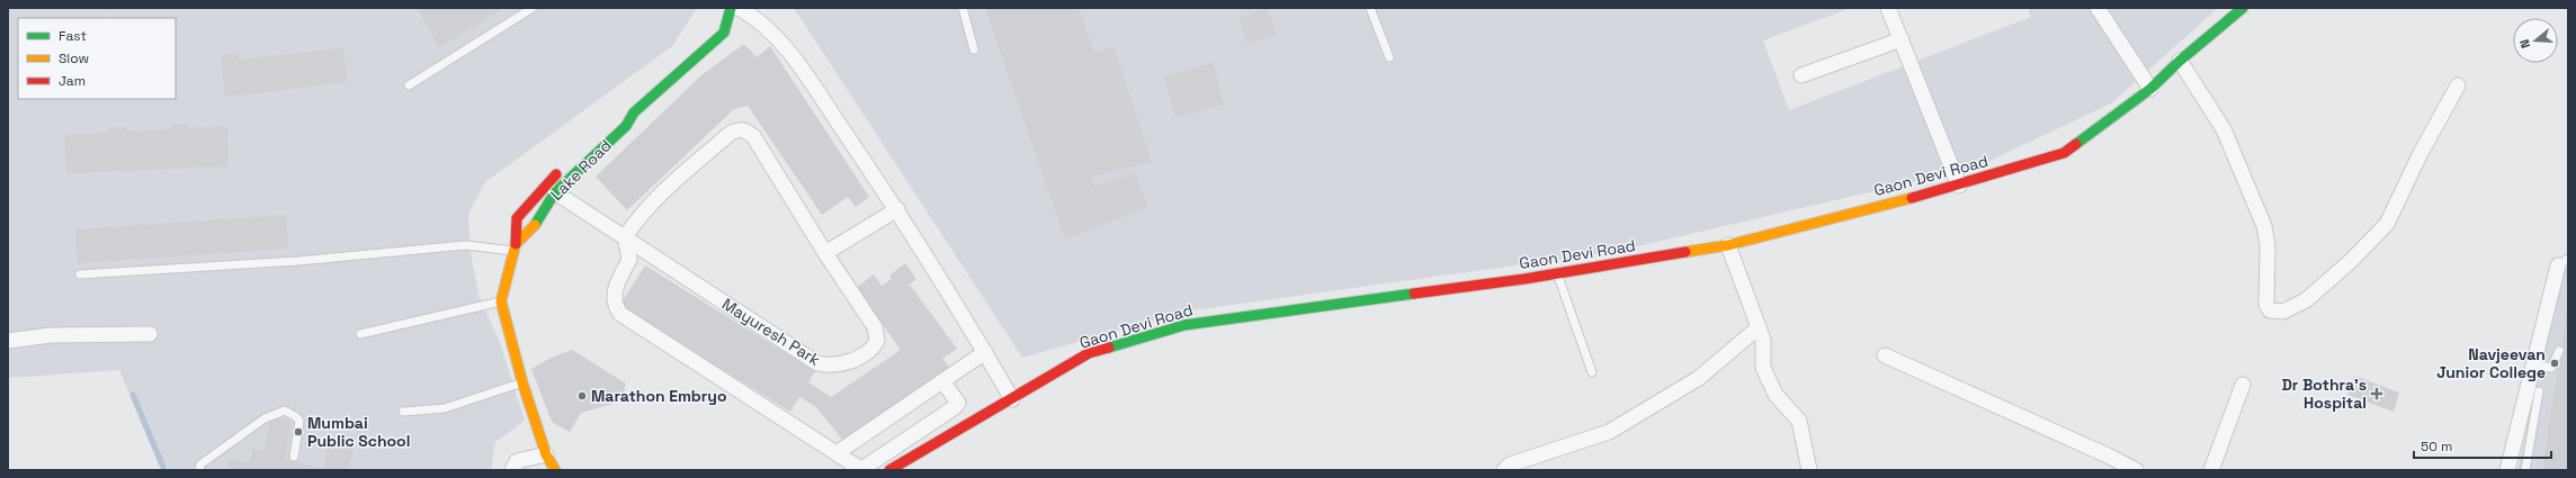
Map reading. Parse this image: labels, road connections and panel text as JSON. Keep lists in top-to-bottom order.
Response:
{
  "streets": {
    "street": ["Lake Road", "Gaon Devi Road", "Mayuresh Park"]
  },
  "crossings": [
    ["Lake Road", "Mayuresh Park"]
  ],
  "places": {
    "other": ["Navjeevan Junior College", "Marathon Embryo", "Mumbai Public School"],
    "health": ["Dr Bothra's Hospital"]
  },
  "legend": ["Fast", "Slow", "Jam"],
  "scale_bar": "50 m",
  "north": "left"
}
